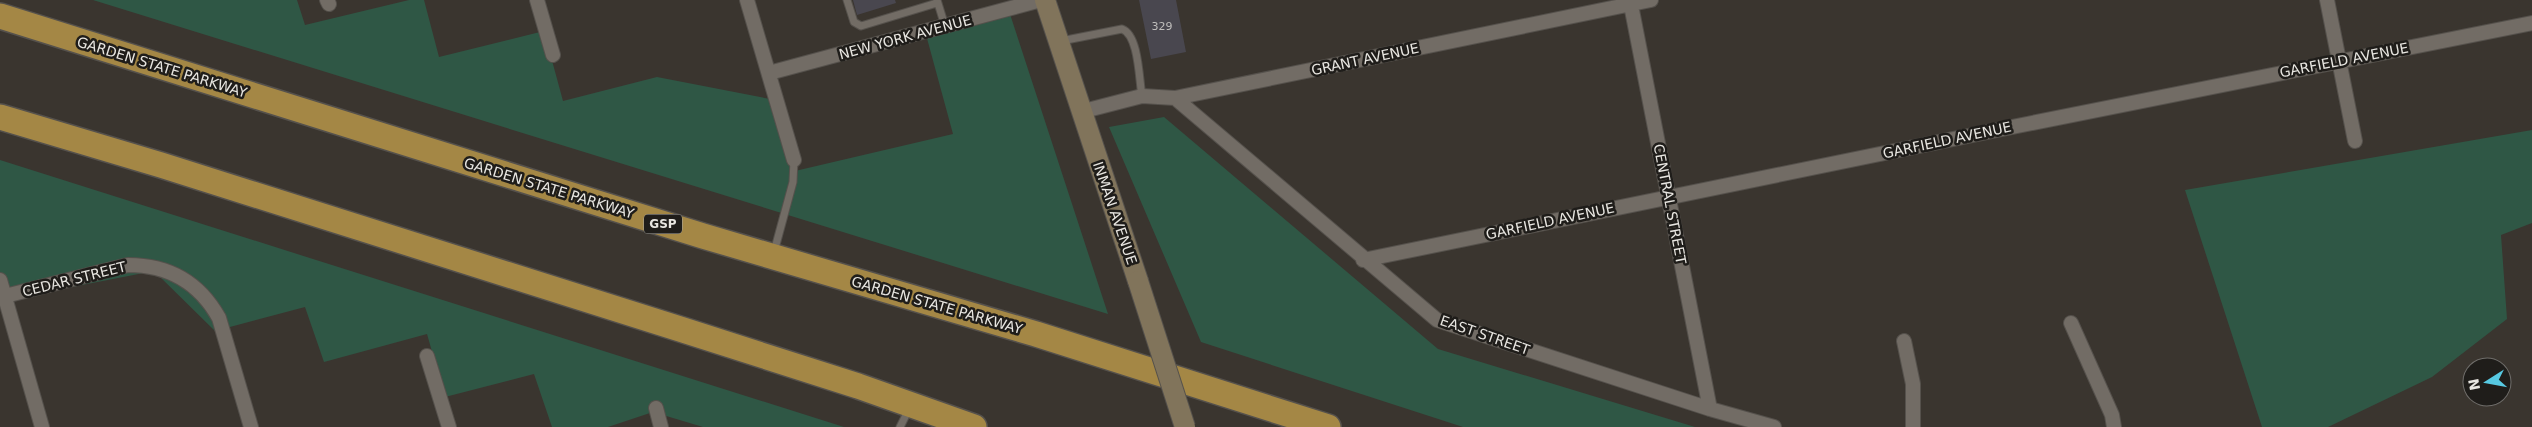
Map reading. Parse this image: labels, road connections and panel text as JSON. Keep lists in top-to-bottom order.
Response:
{
  "streets": {
    "highway": ["GARDEN STATE PARKWAY", "GSP"],
    "main road": ["INMAN AVENUE"],
    "street": [
      "NEW YORK AVENUE",
      "GRANT AVENUE",
      "GARFIELD AVENUE",
      "CENTRAL STREET",
      "CEDAR STREET",
      "EAST STREET"
    ]
  },
  "crossings": [
    ["NEW YORK AVENUE", "INMAN AVENUE"],
    ["GRANT AVENUE", "CENTRAL STREET"],
    ["GRANT AVENUE", "INMAN AVENUE"],
    ["GRANT AVENUE", "EAST STREET"],
    ["GARFIELD AVENUE", "CENTRAL STREET"],
    ["GARFIELD AVENUE", "EAST STREET"],
    ["CENTRAL STREET", "EAST STREET"]
  ],
  "house_numbers": ["329"],
  "north": "left"
}
